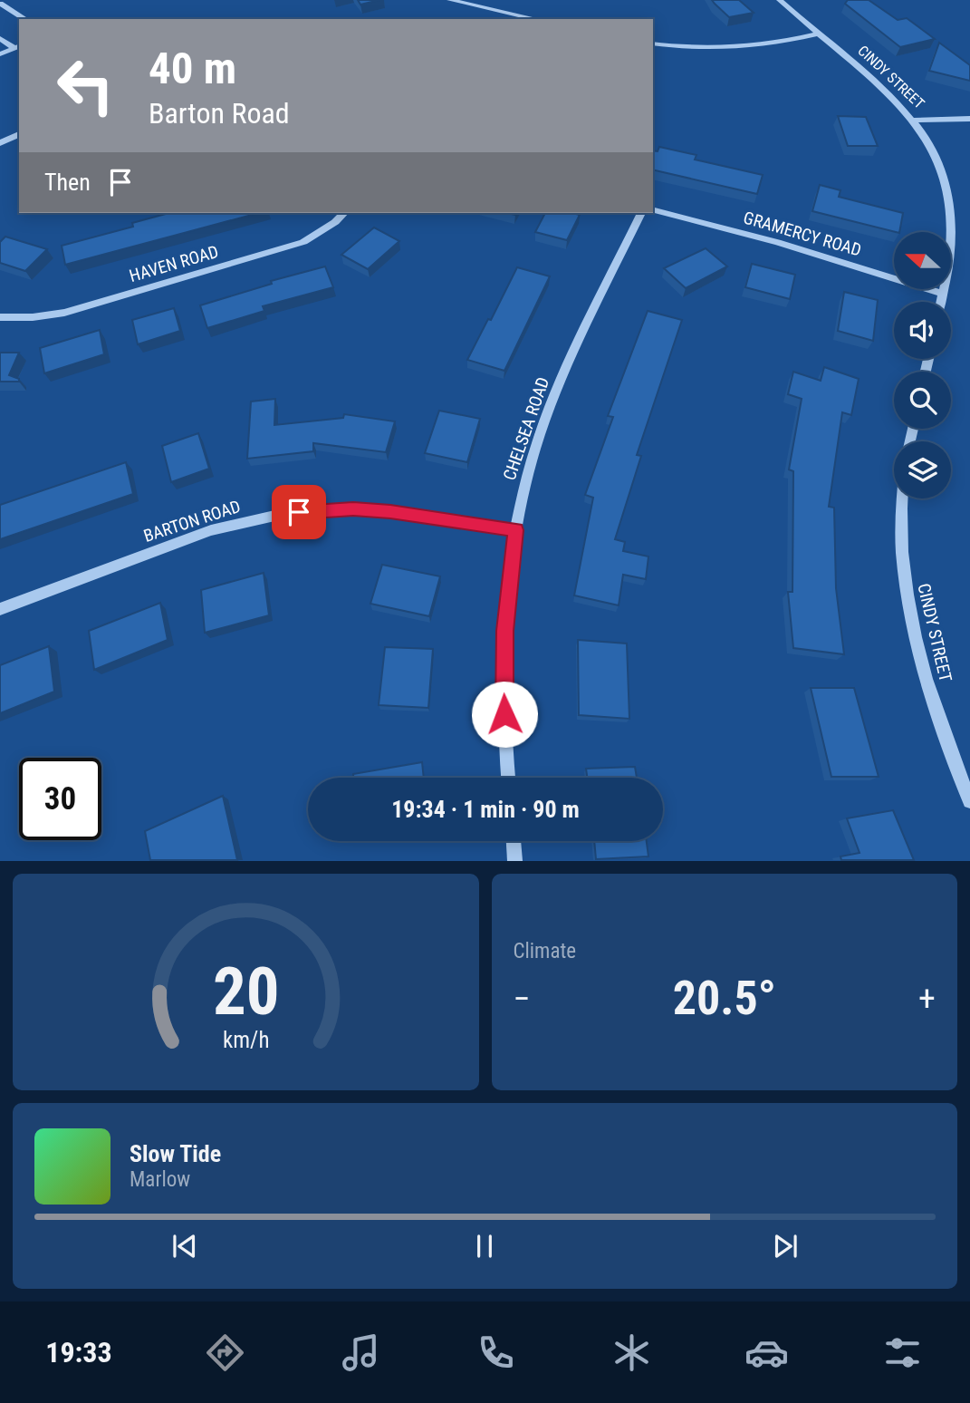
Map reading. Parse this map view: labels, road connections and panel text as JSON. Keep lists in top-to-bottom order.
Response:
{
  "streets": {
    "street": [
      "CINDY STREET",
      "GRAMERCY ROAD",
      "HAVEN ROAD",
      "CHELSEA ROAD",
      "BARTON ROAD"
    ]
  },
  "crossings": [
    ["CINDY STREET", "GRAMERCY ROAD"],
    ["CHELSEA ROAD", "BARTON ROAD"]
  ],
  "north": "left",
  "page": {
    "turn": ["40 m", "Barton Road"],
    "then": "Then",
    "limit": "30",
    "trip": "19:34 · 1 min · 90 m",
    "tile": "Climate",
    "heat": ["−", "20.5°", "+"],
    "song": ["Slow Tide", "Marlow"],
    "tabs": "19:33",
    "gauge": ["20", "km/h"]
  }
}
